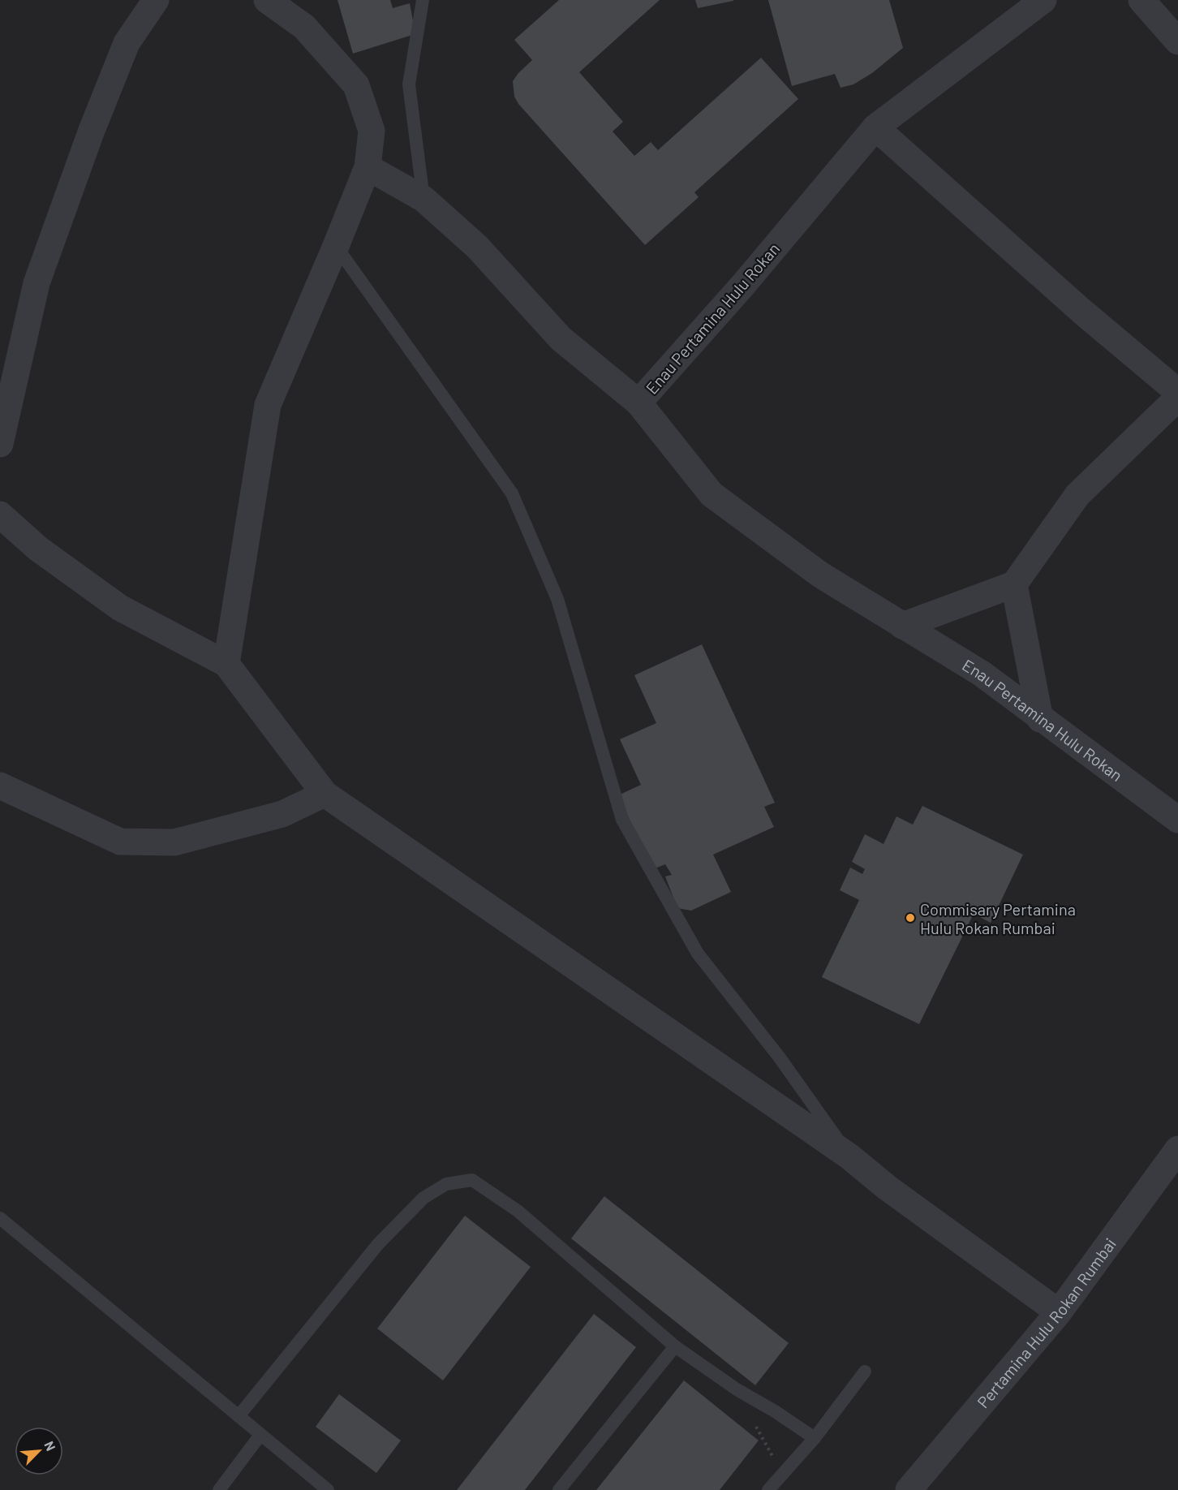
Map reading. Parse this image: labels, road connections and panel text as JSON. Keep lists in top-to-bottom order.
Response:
{
  "streets": {
    "street": ["Enau Pertamina Hulu Rokan", "Pertamina Hulu Rokan Rumbai"]
  },
  "places": ["Commisary Pertamina Hulu Rokan Rumbai"],
  "north": "top right"
}
